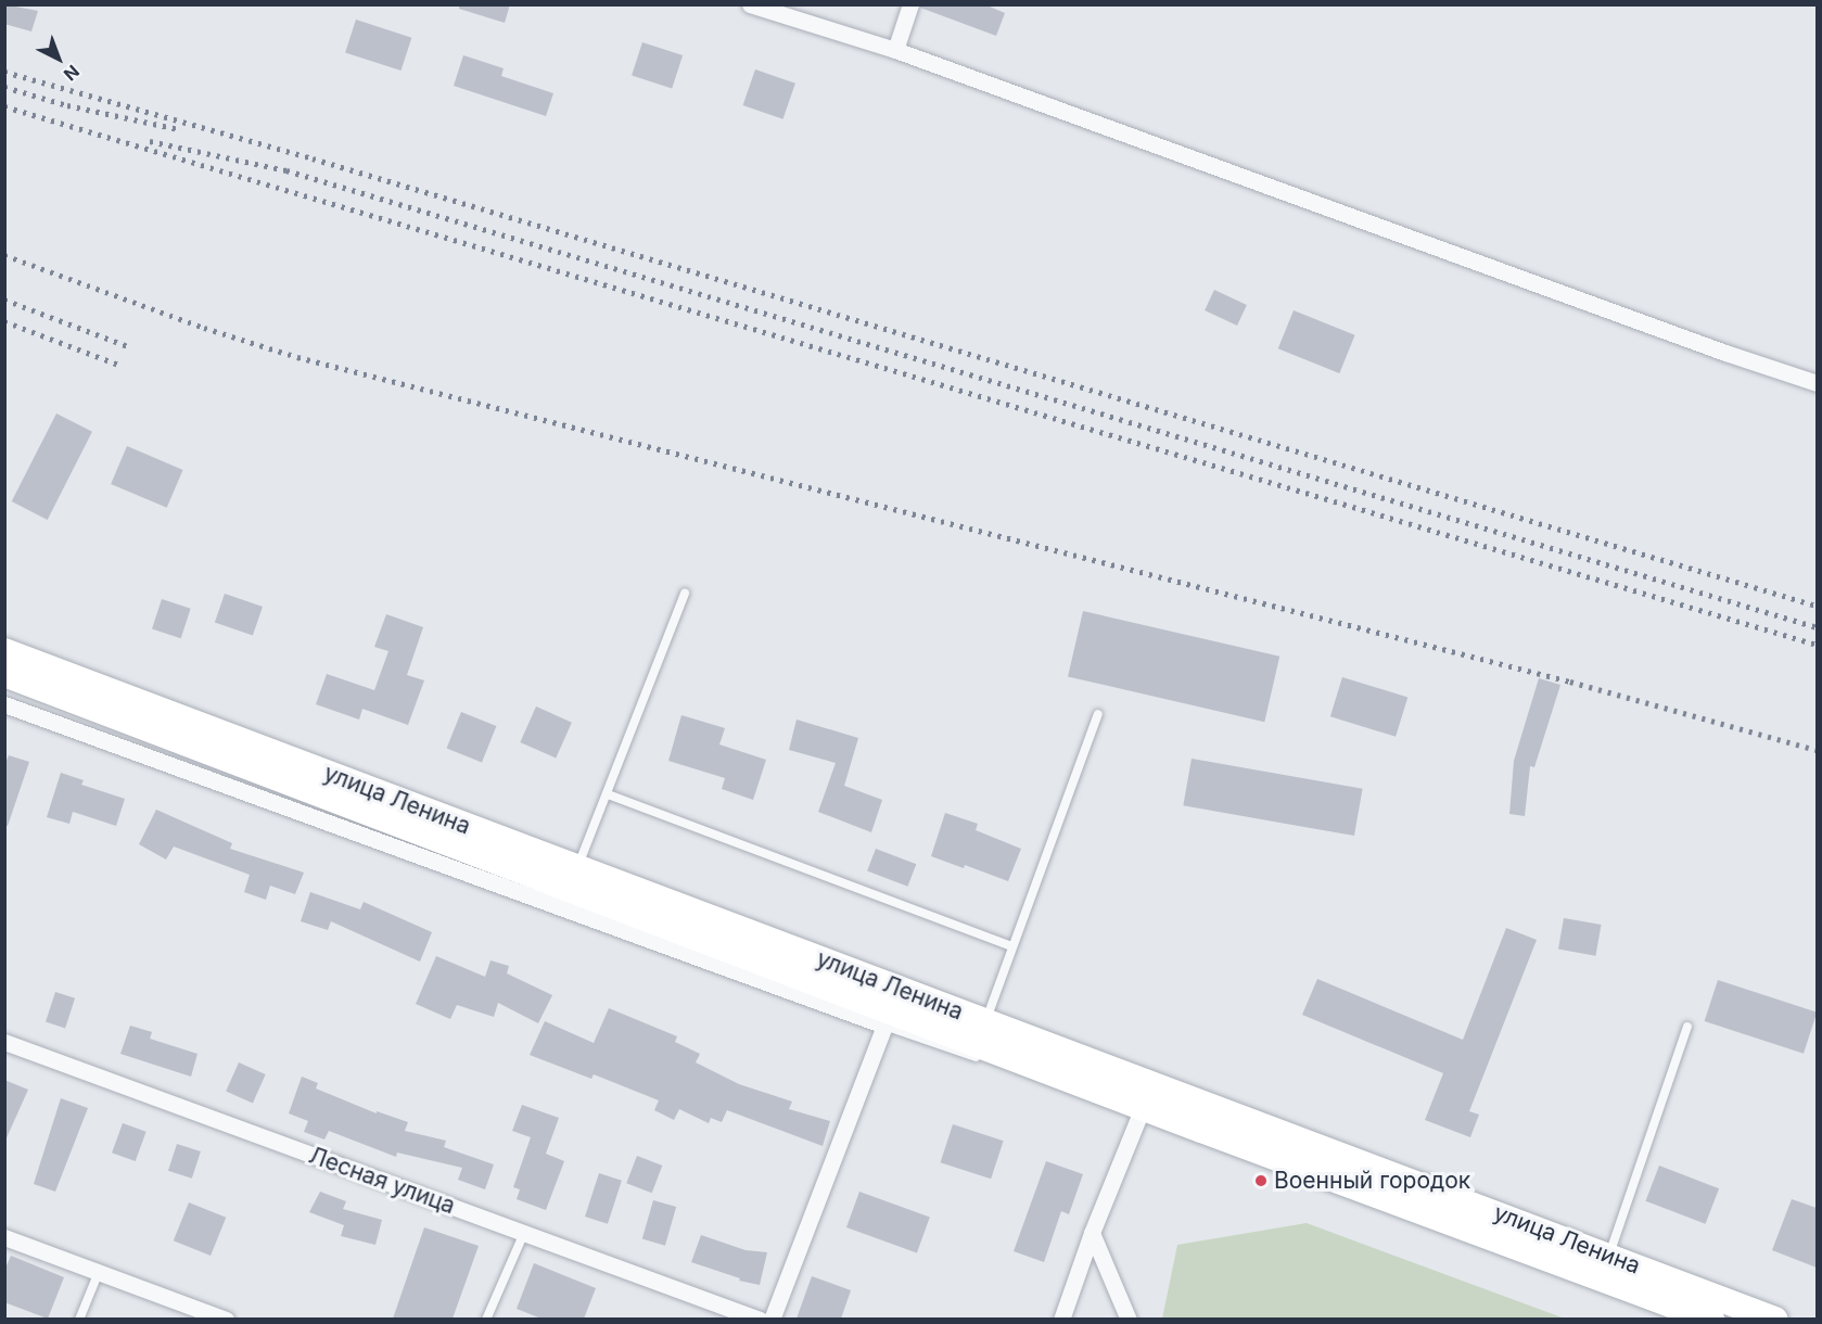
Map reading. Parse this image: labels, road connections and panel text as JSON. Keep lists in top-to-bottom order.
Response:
{
  "streets": {
    "main road": ["улица Ленина"],
    "street": ["Лесная улица"]
  },
  "places": ["Военный городок"],
  "north": "bottom right"
}
